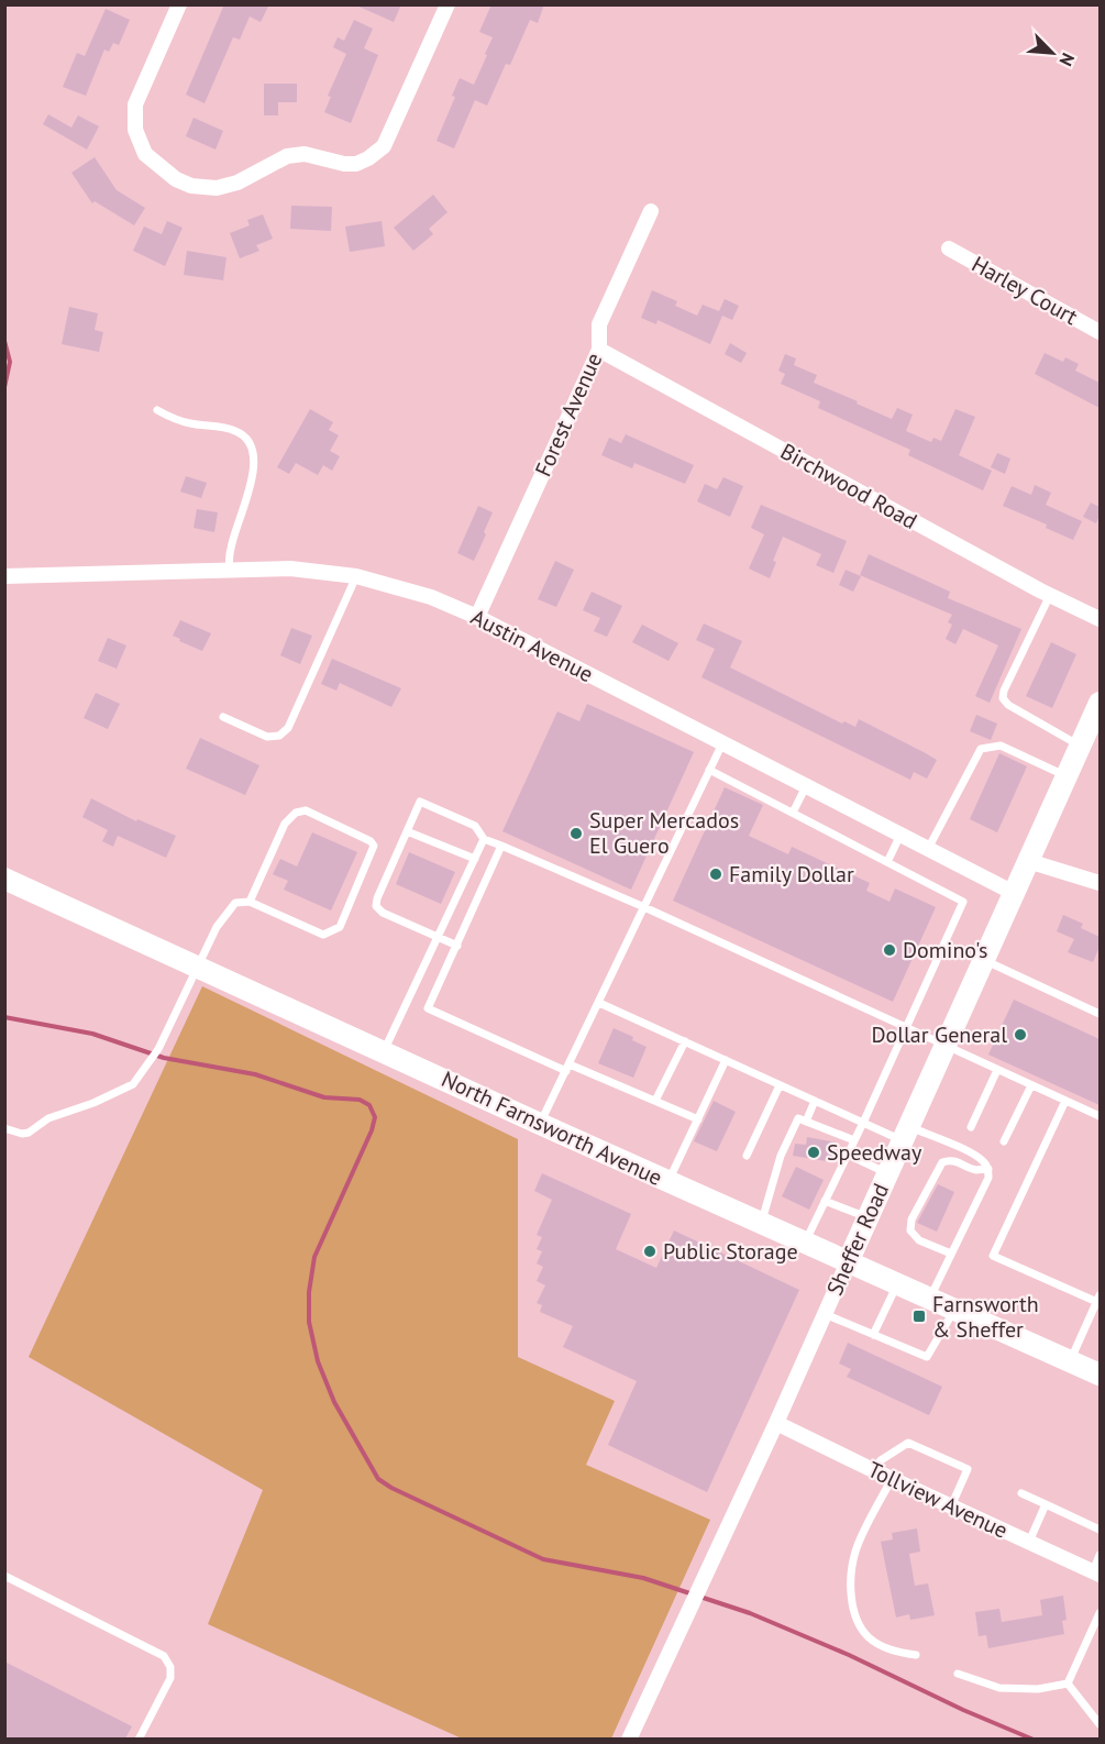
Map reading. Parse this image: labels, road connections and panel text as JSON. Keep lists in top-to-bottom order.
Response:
{
  "streets": {
    "main road": ["North Farnsworth Avenue", "Sheffer Road"],
    "street": [
      "Harley Court",
      "Forest Avenue",
      "Birchwood Road",
      "Austin Avenue",
      "Tollview Avenue"
    ]
  },
  "crossings": [
    ["Forest Avenue", "Birchwood Road"],
    ["Forest Avenue", "Austin Avenue"],
    ["Austin Avenue", "Sheffer Road"],
    ["North Farnsworth Avenue", "Sheffer Road"],
    ["Sheffer Road", "Tollview Avenue"]
  ],
  "places": {
    "other": [
      "Super Mercados El Guero",
      "Family Dollar",
      "Domino's",
      "Dollar General",
      "Speedway",
      "Public Storage"
    ],
    "transit": ["Farnsworth & Sheffer"]
  },
  "north": "bottom right"
}
